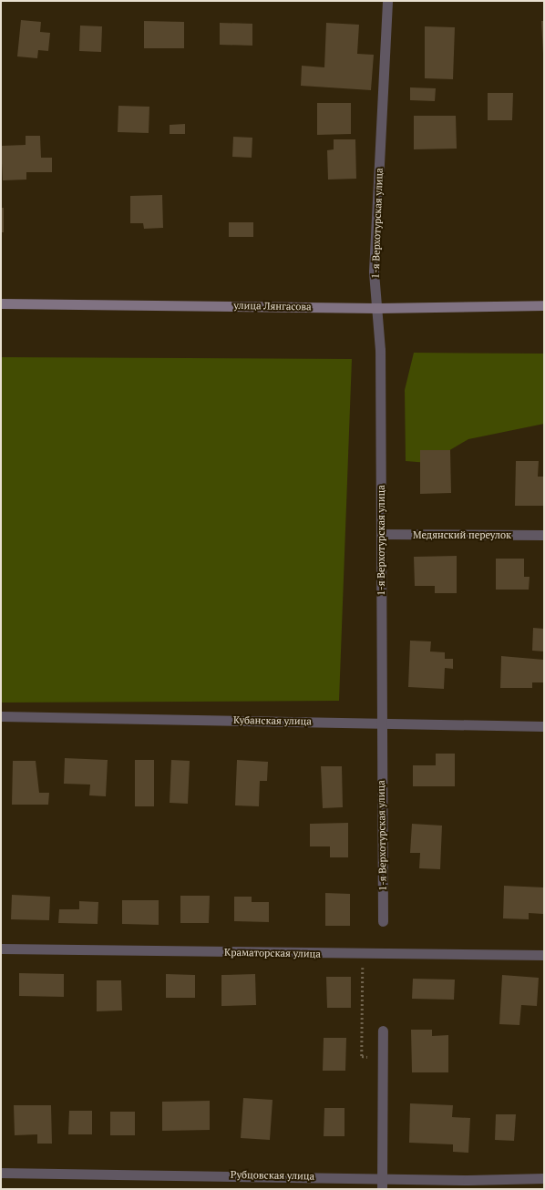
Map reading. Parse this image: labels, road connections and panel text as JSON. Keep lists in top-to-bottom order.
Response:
{
  "streets": {
    "main road": ["улица Лянгасова"],
    "street": [
      "1-я Верхотурская улица",
      "Медянский переулок",
      "Кубанская улица",
      "Краматорская улица",
      "Рубцовская улица"
    ]
  },
  "crossings": [
    ["1-я Верхотурская улица", "улица Лянгасова"],
    ["1-я Верхотурская улица", "Медянский переулок"],
    ["1-я Верхотурская улица", "Кубанская улица"]
  ]
}
